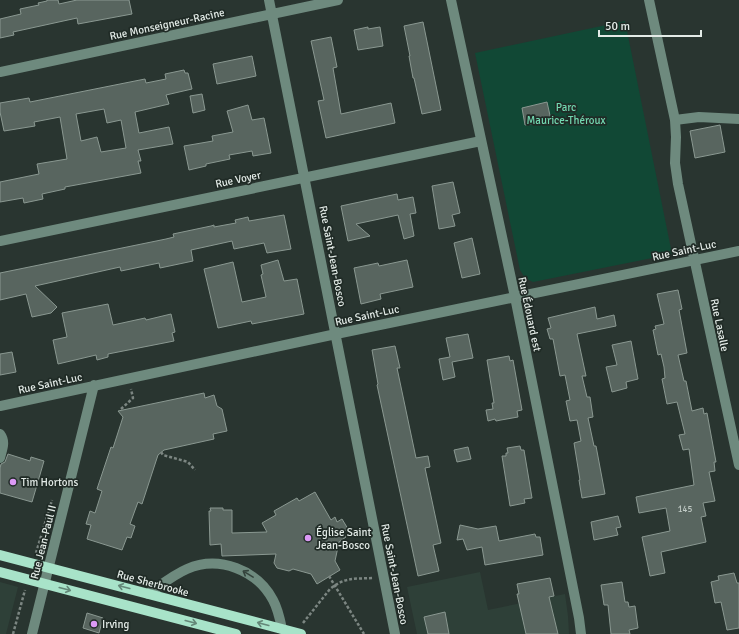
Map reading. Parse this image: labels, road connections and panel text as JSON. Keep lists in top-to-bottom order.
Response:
{
  "streets": {
    "main road": ["Rue Sherbrooke"],
    "street": [
      "Rue Monseigneur-Racine",
      "Rue Voyer",
      "Rue Saint-Luc",
      "Rue Saint-Jean-Bosco",
      "Rue Édouard est",
      "Rue Lasalle",
      "Rue Jean-Paul II"
    ]
  },
  "crossings": [
    ["Rue Monseigneur-Racine", "Rue Saint-Jean-Bosco"],
    ["Rue Voyer", "Rue Saint-Jean-Bosco"],
    ["Rue Voyer", "Rue Édouard est"],
    ["Rue Saint-Luc", "Rue Saint-Jean-Bosco"],
    ["Rue Saint-Luc", "Rue Édouard est"],
    ["Rue Saint-Luc", "Rue Lasalle"],
    ["Rue Saint-Luc", "Rue Jean-Paul II"],
    ["Rue Jean-Paul II", "Rue Sherbrooke"]
  ],
  "parks": ["Parc Maurice-Théroux"],
  "places": ["Tim Hortons", "Église Saint Jean-Bosco", "Irving"],
  "house_numbers": ["145"],
  "scale_bar": "50 m"
}
